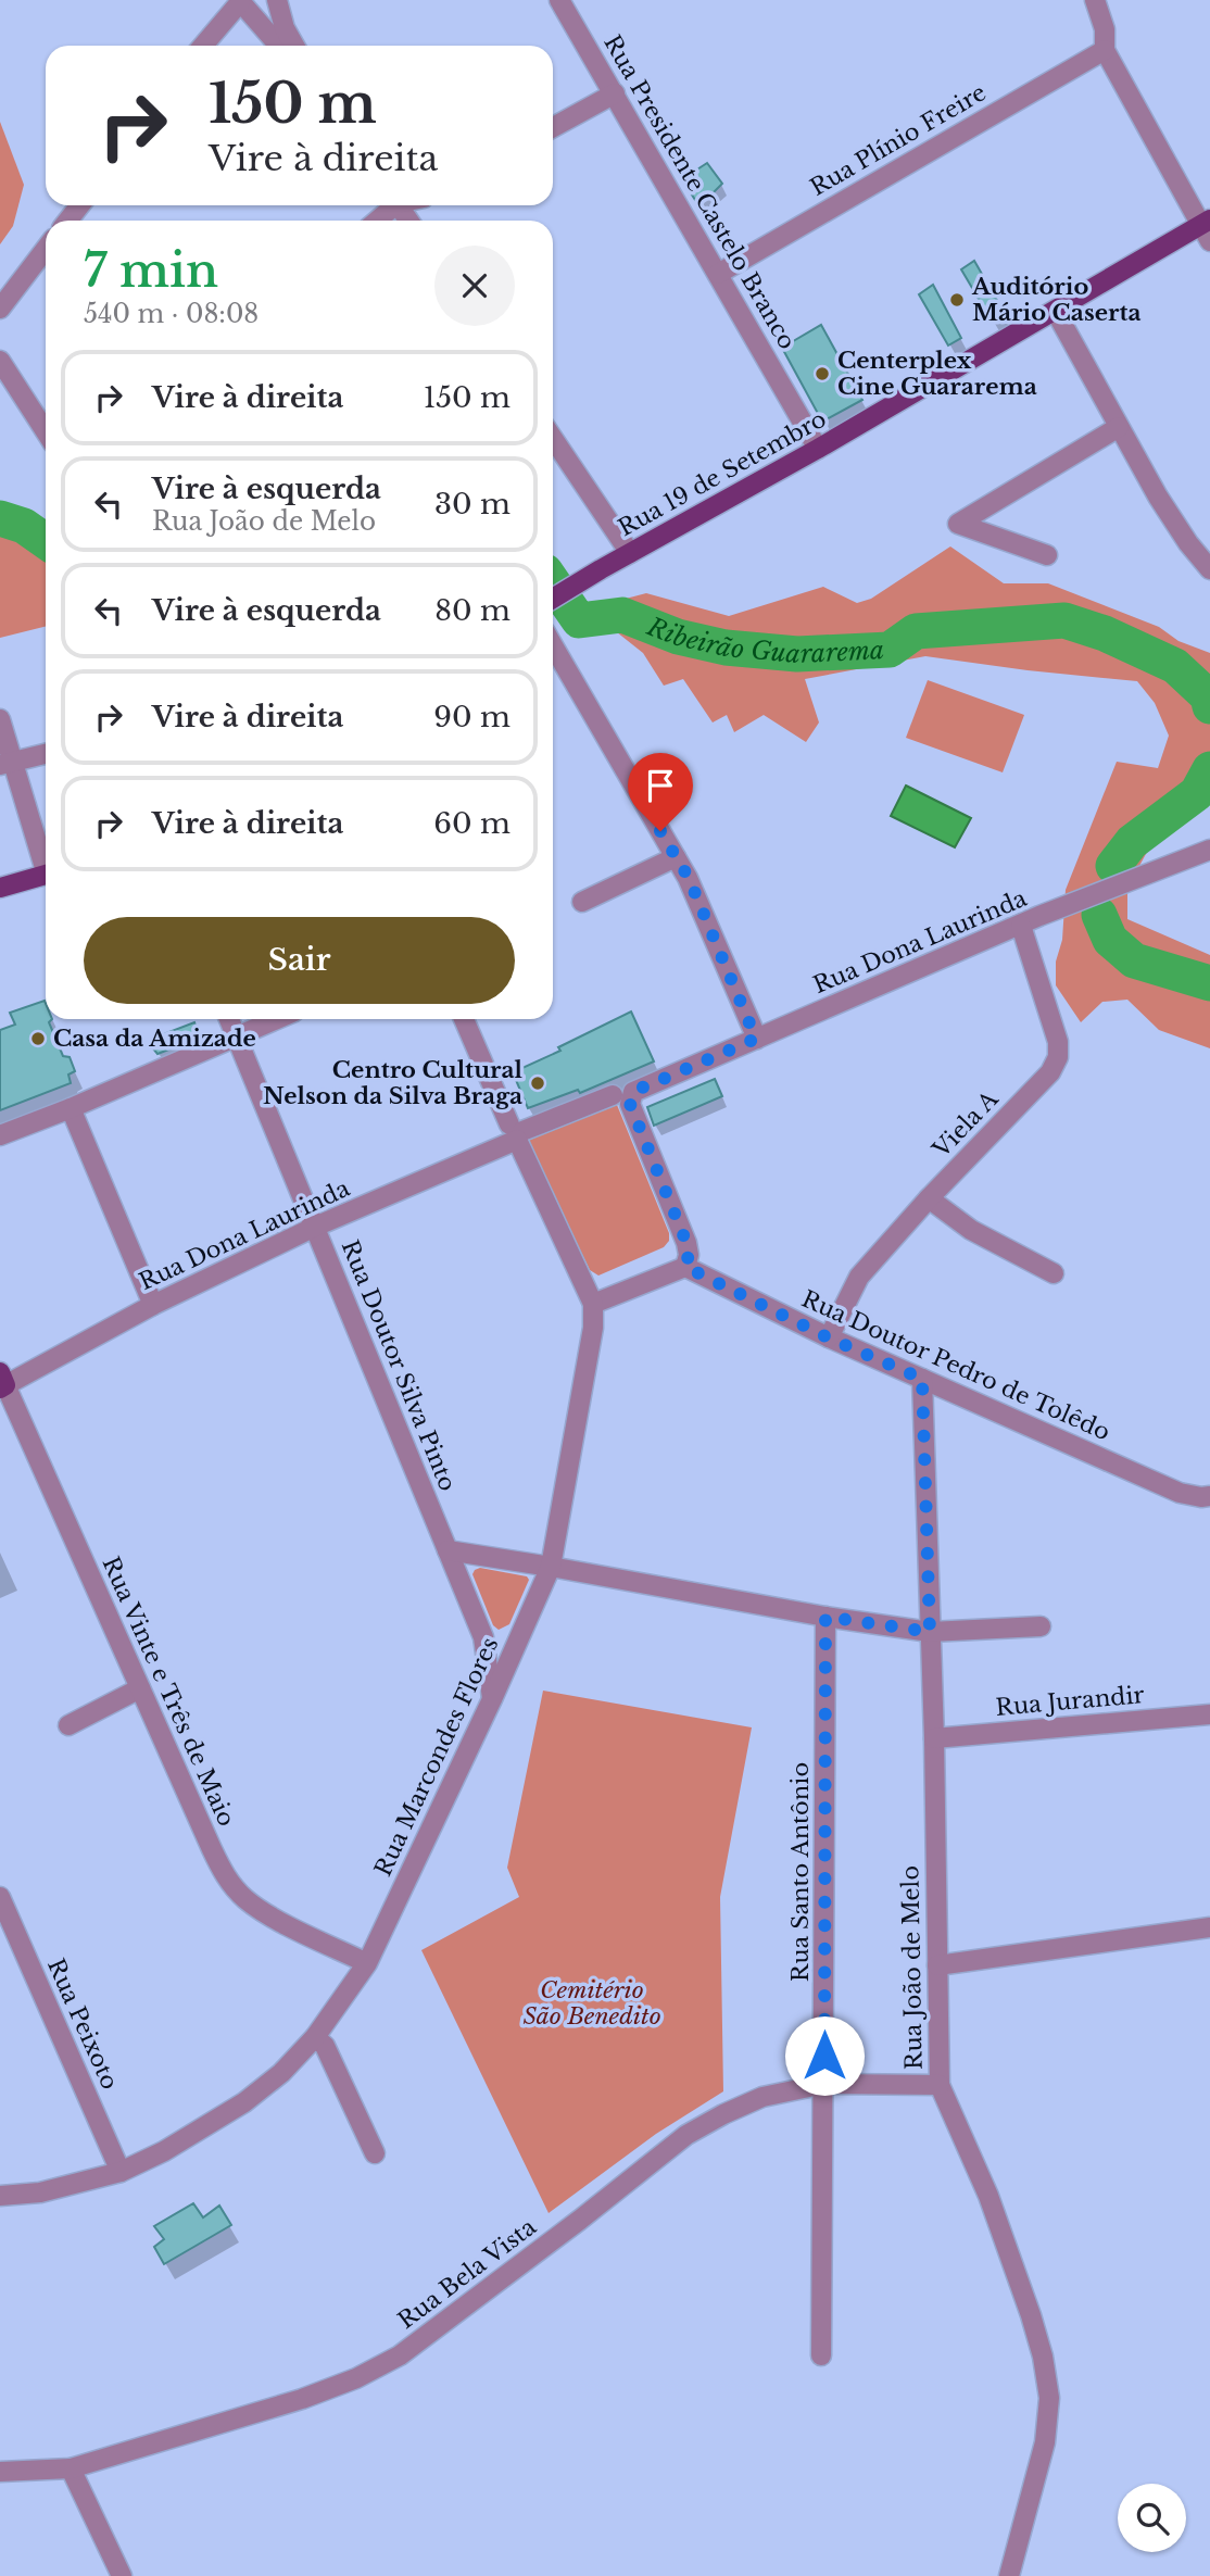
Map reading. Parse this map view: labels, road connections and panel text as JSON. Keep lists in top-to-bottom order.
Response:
{
  "streets": {
    "main road": ["Rua 19 de Setembro"],
    "street": [
      "Rua Plínio Freire",
      "Rua Presidente Castelo Branco",
      "Rua Dona Laurinda",
      "Viela A",
      "Rua Doutor Silva Pinto",
      "Rua Doutor Pedro de Tolêdo",
      "Rua Vinte e Três de Maio",
      "Rua Jurandir",
      "Rua Marcondes Flores",
      "Rua Santo Antônio",
      "Rua João de Melo",
      "Rua Peixoto",
      "Rua Bela Vista"
    ]
  },
  "crossings": [
    ["Rua Plínio Freire", "Rua Presidente Castelo Branco"],
    ["Rua Presidente Castelo Branco", "Rua 19 de Setembro"],
    ["Rua Dona Laurinda", "Viela A"],
    ["Rua Dona Laurinda", "Rua Doutor Silva Pinto"],
    ["Rua Dona Laurinda", "Rua Doutor Pedro de Tolêdo"],
    ["Rua Dona Laurinda", "Rua Vinte e Três de Maio"],
    ["Rua Dona Laurinda", "Rua Marcondes Flores"],
    ["Viela A", "Rua Doutor Pedro de Tolêdo"],
    ["Rua Doutor Silva Pinto", "Rua Marcondes Flores"],
    ["Rua Doutor Pedro de Tolêdo", "Rua João de Melo"],
    ["Rua Vinte e Três de Maio", "Rua Marcondes Flores"],
    ["Rua Jurandir", "Rua João de Melo"],
    ["Rua Marcondes Flores", "Rua Peixoto"],
    ["Rua Santo Antônio", "Rua Bela Vista"],
    ["Rua João de Melo", "Rua Bela Vista"]
  ],
  "water": ["Ribeirão Guararema"],
  "parks": ["Cemitério São Benedito"],
  "places": [
    "Auditório Mário Caserta",
    "Centerplex Cine Guararema",
    "Casa da Amizade",
    "Centro Cultural Nelson da Silva Braga"
  ],
  "page": {
    "turn": ["150 m", "Vire à direita"],
    "heading": ["7 min", "540 m · 08:08"],
    "list": [
      {
        "name": "Vire à direita",
        "value": "150 m"
      },
      {
        "name": "Vire à esquerda",
        "note": "Rua João de Melo",
        "value": "30 m"
      },
      {
        "name": "Vire à esquerda",
        "value": "80 m"
      },
      {
        "name": "Vire à direita",
        "value": "90 m"
      },
      {
        "name": "Vire à direita",
        "value": "60 m"
      }
    ],
    "buttons": "Sair"
  }
}
